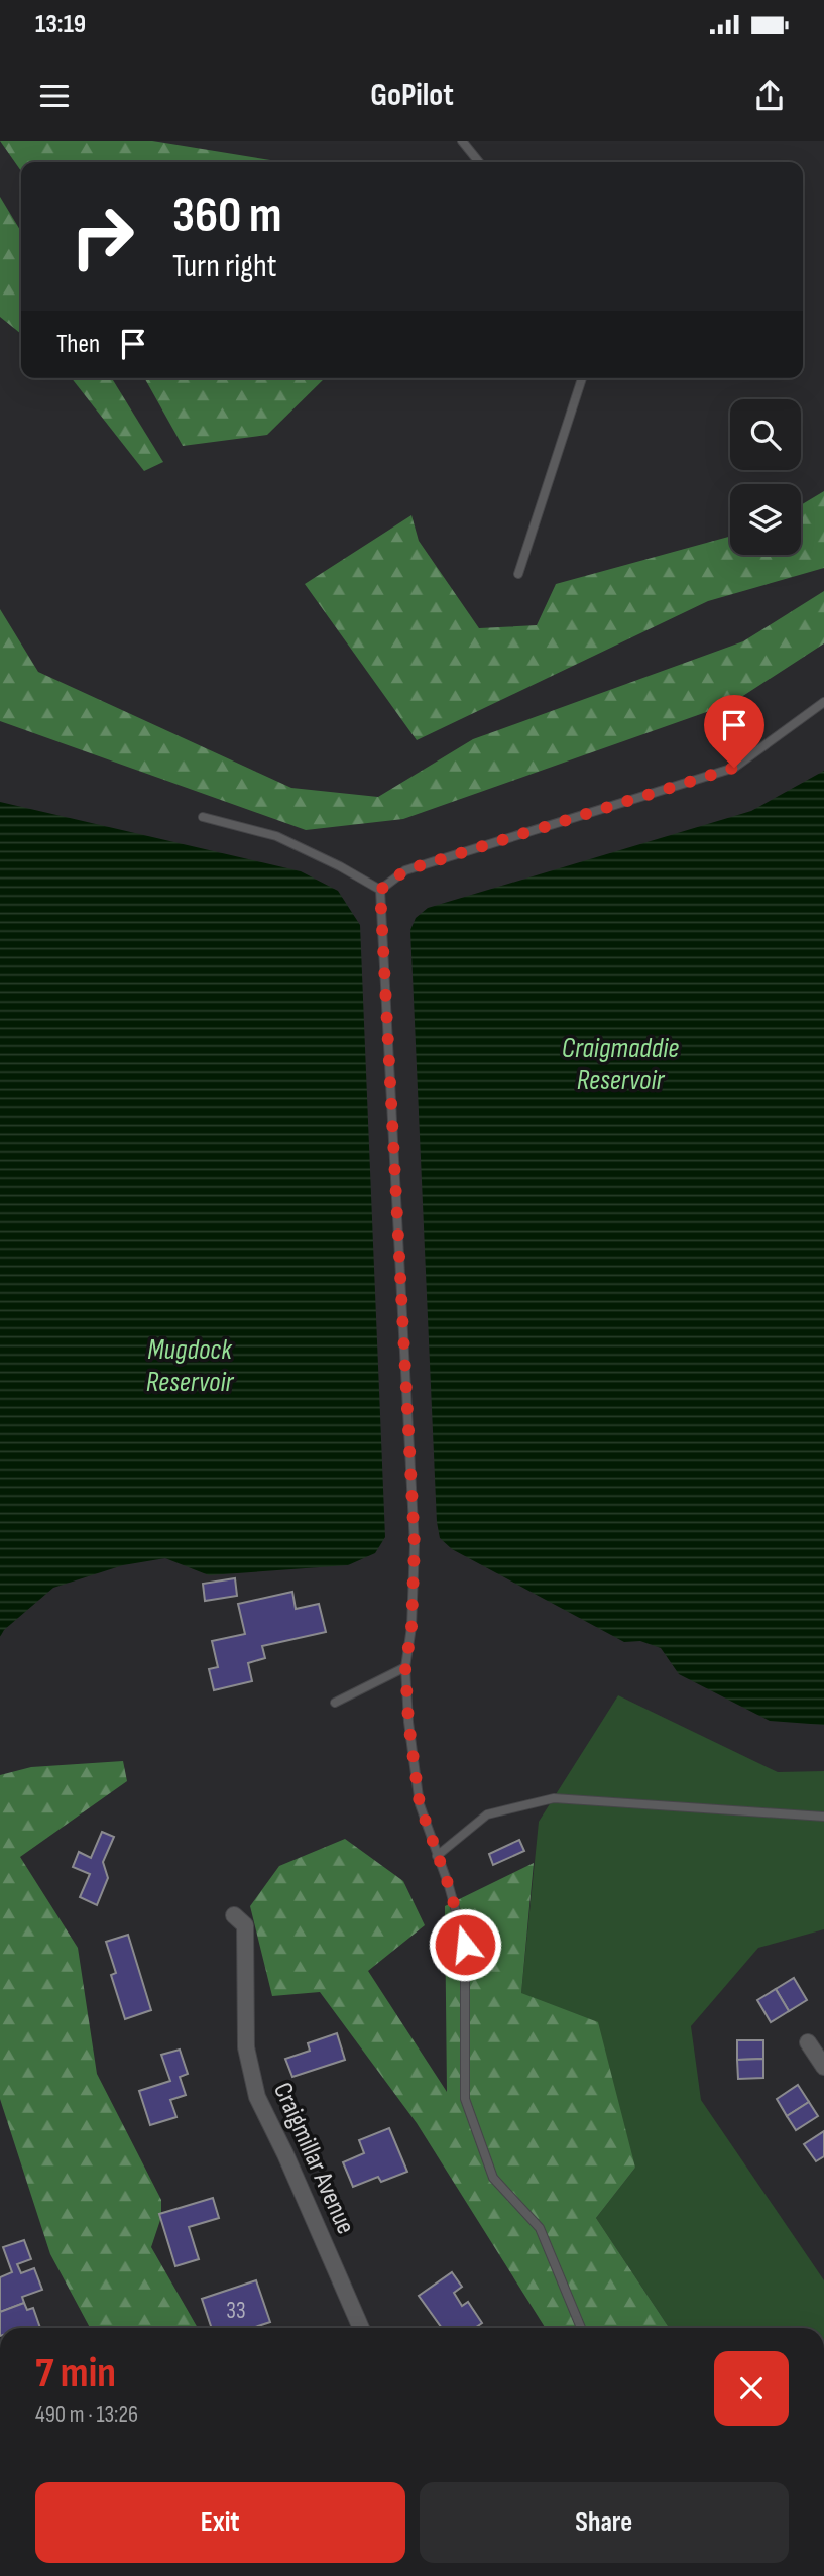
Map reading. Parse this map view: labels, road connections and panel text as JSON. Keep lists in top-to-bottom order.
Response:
{
  "streets": {
    "street": ["Craigmillar Avenue"]
  },
  "water": ["Craigmaddie Reservoir", "Mugdock Reservoir"],
  "house_numbers": ["33"],
  "page": {
    "status": "13:19",
    "header": "GoPilot",
    "turn": ["360 m", "Turn right"],
    "then": "Then",
    "heading": ["7 min", "490 m · 13:26"],
    "buttons": ["Exit", "Share"]
  }
}
